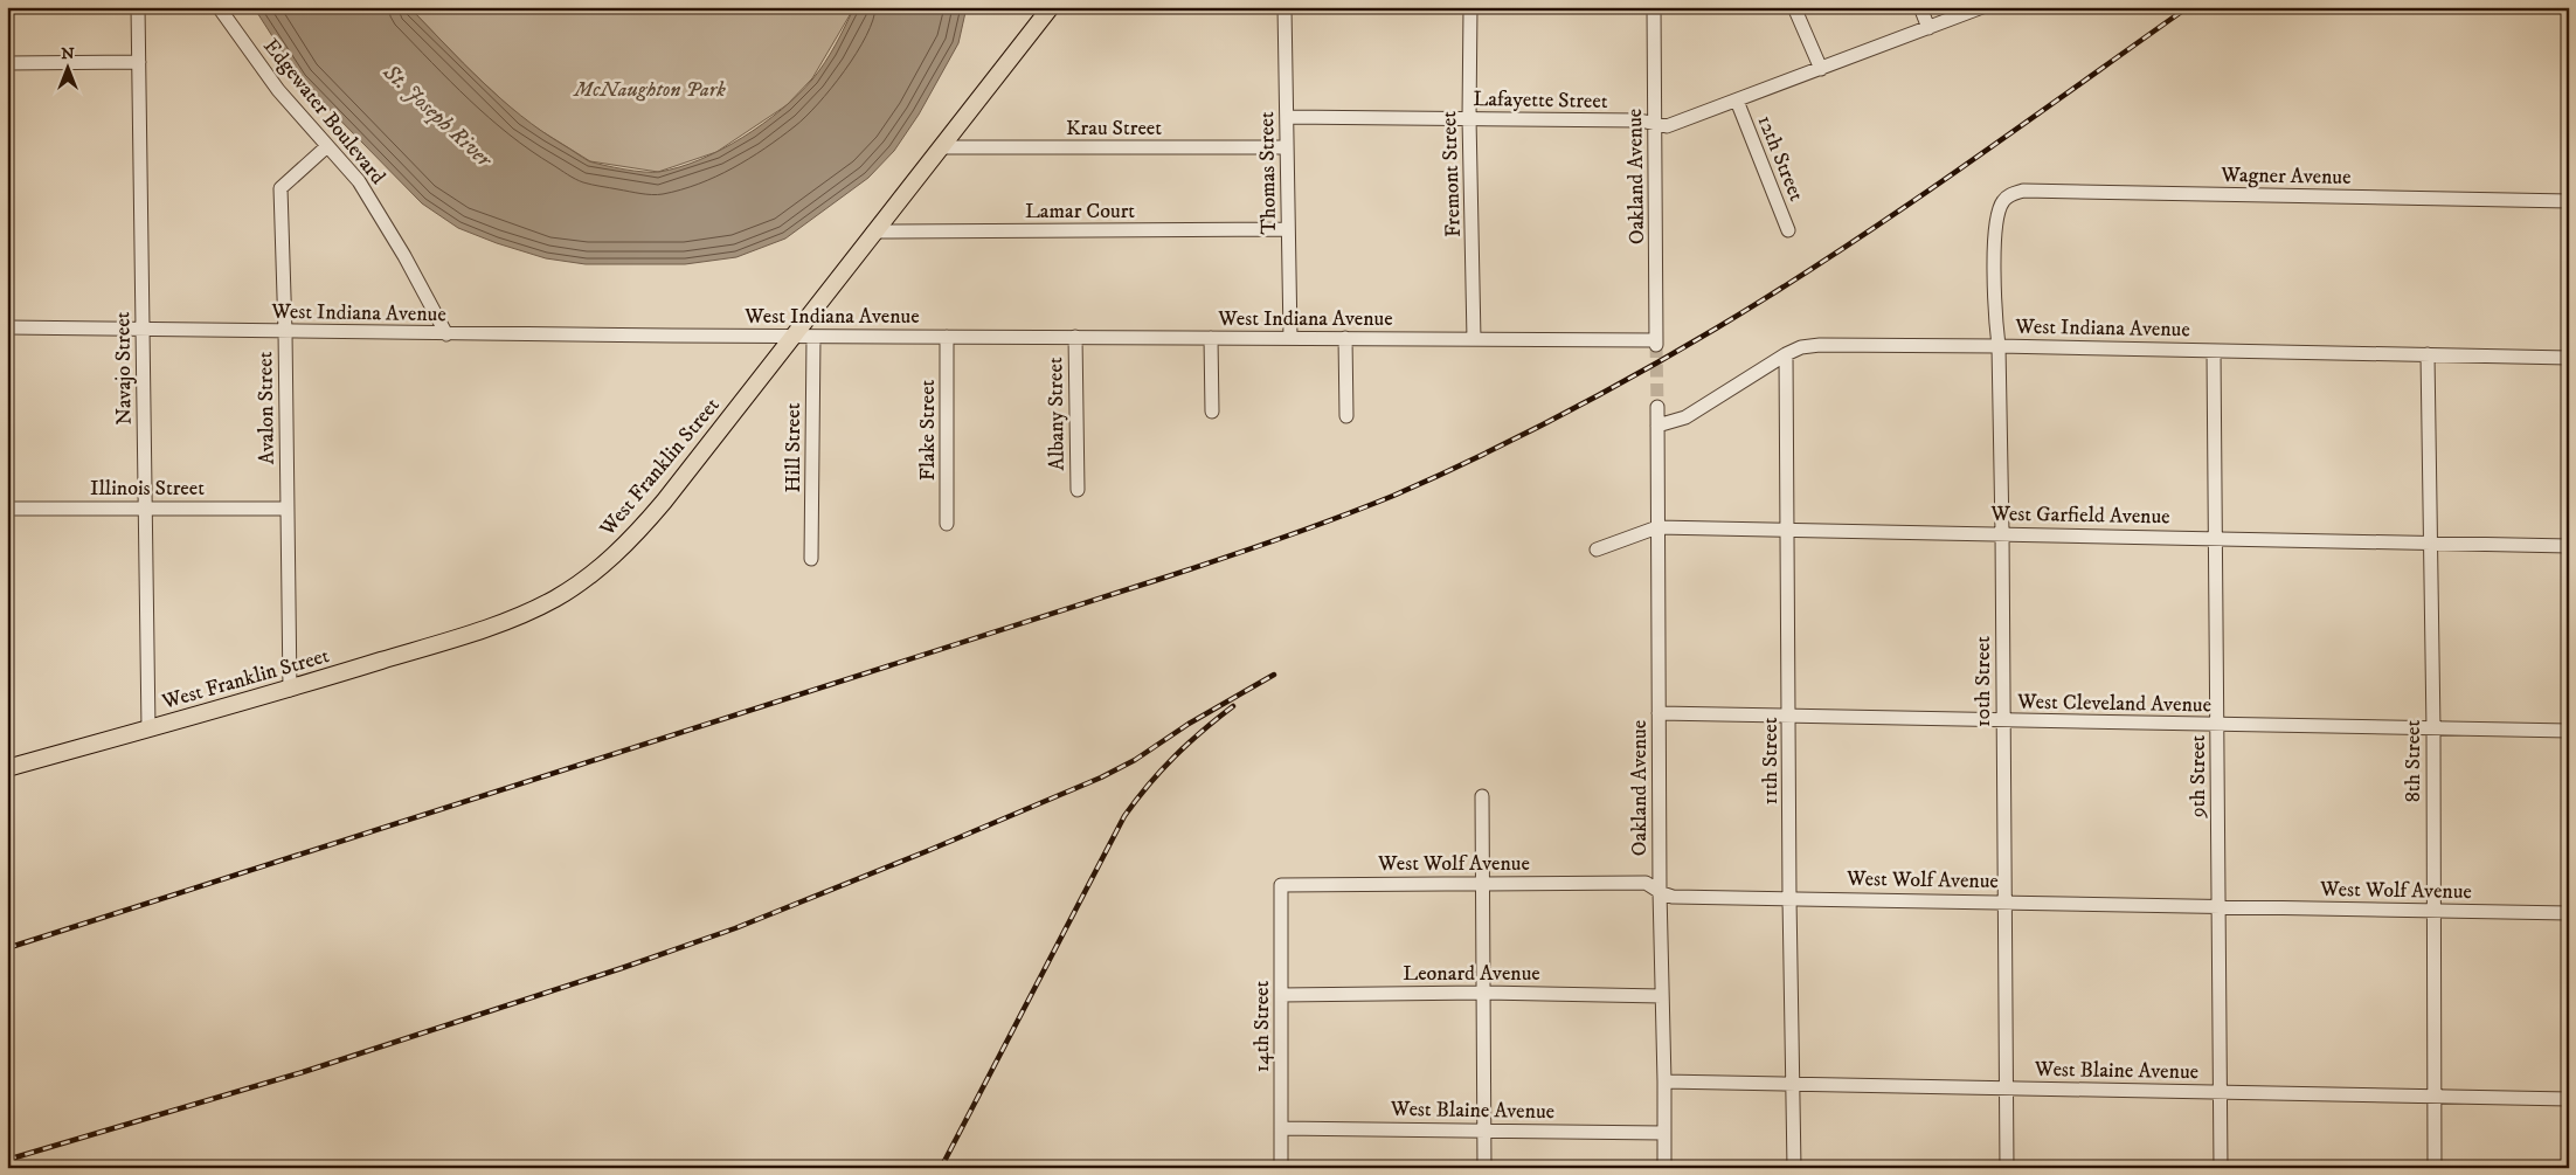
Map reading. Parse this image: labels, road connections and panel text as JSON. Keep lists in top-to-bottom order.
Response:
{
  "streets": {
    "main road": ["West Franklin Street"],
    "street": [
      "Lafayette Street",
      "Edgewater Boulevard",
      "Krau Street",
      "12th Street",
      "Thomas Street",
      "Fremont Street",
      "Wagner Avenue",
      "Oakland Avenue",
      "Lamar Court",
      "West Indiana Avenue",
      "Navajo Street",
      "Avalon Street",
      "Albany Street",
      "Flake Street",
      "Hill Street",
      "Illinois Street",
      "West Garfield Avenue",
      "10th Street",
      "West Cleveland Avenue",
      "11th Street",
      "8th Street",
      "9th Street",
      "West Wolf Avenue",
      "Leonard Avenue",
      "14th Street",
      "West Blaine Avenue"
    ]
  },
  "crossings": [
    ["Lafayette Street", "12th Street"],
    ["Lafayette Street", "Thomas Street"],
    ["Lafayette Street", "Fremont Street"],
    ["Lafayette Street", "Oakland Avenue"],
    ["Edgewater Boulevard", "West Indiana Avenue"],
    ["Edgewater Boulevard", "Avalon Street"],
    ["Krau Street", "Thomas Street"],
    ["Krau Street", "West Franklin Street"],
    ["Thomas Street", "Lamar Court"],
    ["Thomas Street", "West Indiana Avenue"],
    ["Fremont Street", "West Indiana Avenue"],
    ["Wagner Avenue", "10th Street"],
    ["Oakland Avenue", "West Indiana Avenue"],
    ["Oakland Avenue", "West Garfield Avenue"],
    ["Oakland Avenue", "West Cleveland Avenue"],
    ["Oakland Avenue", "West Wolf Avenue"],
    ["Oakland Avenue", "Leonard Avenue"],
    ["Oakland Avenue", "West Blaine Avenue"],
    ["Lamar Court", "West Franklin Street"],
    ["West Indiana Avenue", "Navajo Street"],
    ["West Indiana Avenue", "Avalon Street"],
    ["West Indiana Avenue", "Albany Street"],
    ["West Indiana Avenue", "Flake Street"],
    ["West Indiana Avenue", "Hill Street"],
    ["West Indiana Avenue", "West Franklin Street"],
    ["West Indiana Avenue", "10th Street"],
    ["West Indiana Avenue", "11th Street"],
    ["West Indiana Avenue", "8th Street"],
    ["West Indiana Avenue", "9th Street"],
    ["Navajo Street", "West Franklin Street"],
    ["Navajo Street", "Illinois Street"],
    ["Avalon Street", "West Franklin Street"],
    ["Avalon Street", "Illinois Street"],
    ["West Garfield Avenue", "10th Street"],
    ["West Garfield Avenue", "11th Street"],
    ["West Garfield Avenue", "8th Street"],
    ["West Garfield Avenue", "9th Street"],
    ["10th Street", "West Cleveland Avenue"],
    ["10th Street", "West Wolf Avenue"],
    ["10th Street", "West Blaine Avenue"],
    ["West Cleveland Avenue", "11th Street"],
    ["West Cleveland Avenue", "8th Street"],
    ["West Cleveland Avenue", "9th Street"],
    ["11th Street", "West Wolf Avenue"],
    ["11th Street", "West Blaine Avenue"],
    ["8th Street", "West Wolf Avenue"],
    ["8th Street", "West Blaine Avenue"],
    ["9th Street", "West Wolf Avenue"],
    ["9th Street", "West Blaine Avenue"],
    ["West Wolf Avenue", "14th Street"],
    ["Leonard Avenue", "14th Street"],
    ["14th Street", "West Blaine Avenue"]
  ],
  "water": ["St. Joseph River"],
  "parks": ["McNaughton Park"],
  "north": "top"
}
